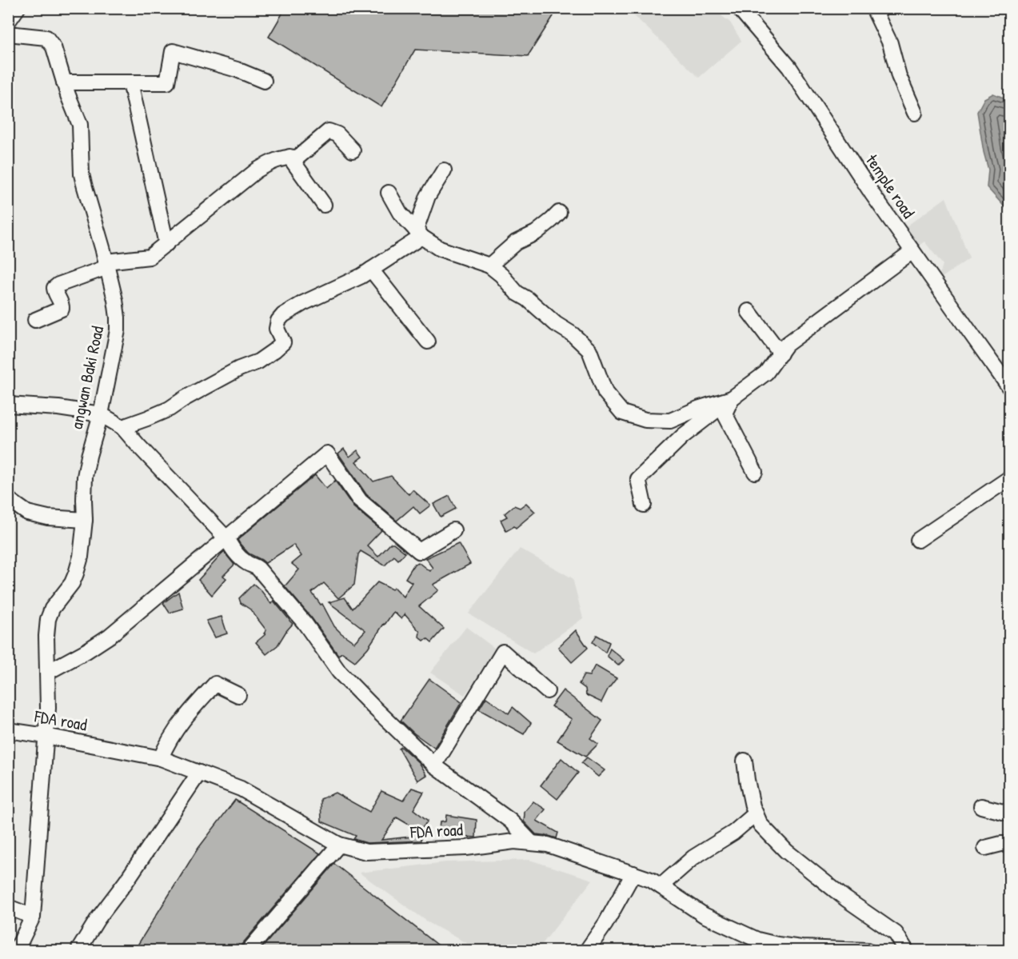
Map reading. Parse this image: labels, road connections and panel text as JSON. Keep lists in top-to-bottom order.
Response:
{
  "streets": {
    "street": ["temple road", "angwan Baki Road", "FDA road"]
  },
  "crossings": [
    ["angwan Baki Road", "FDA road"]
  ]
}
